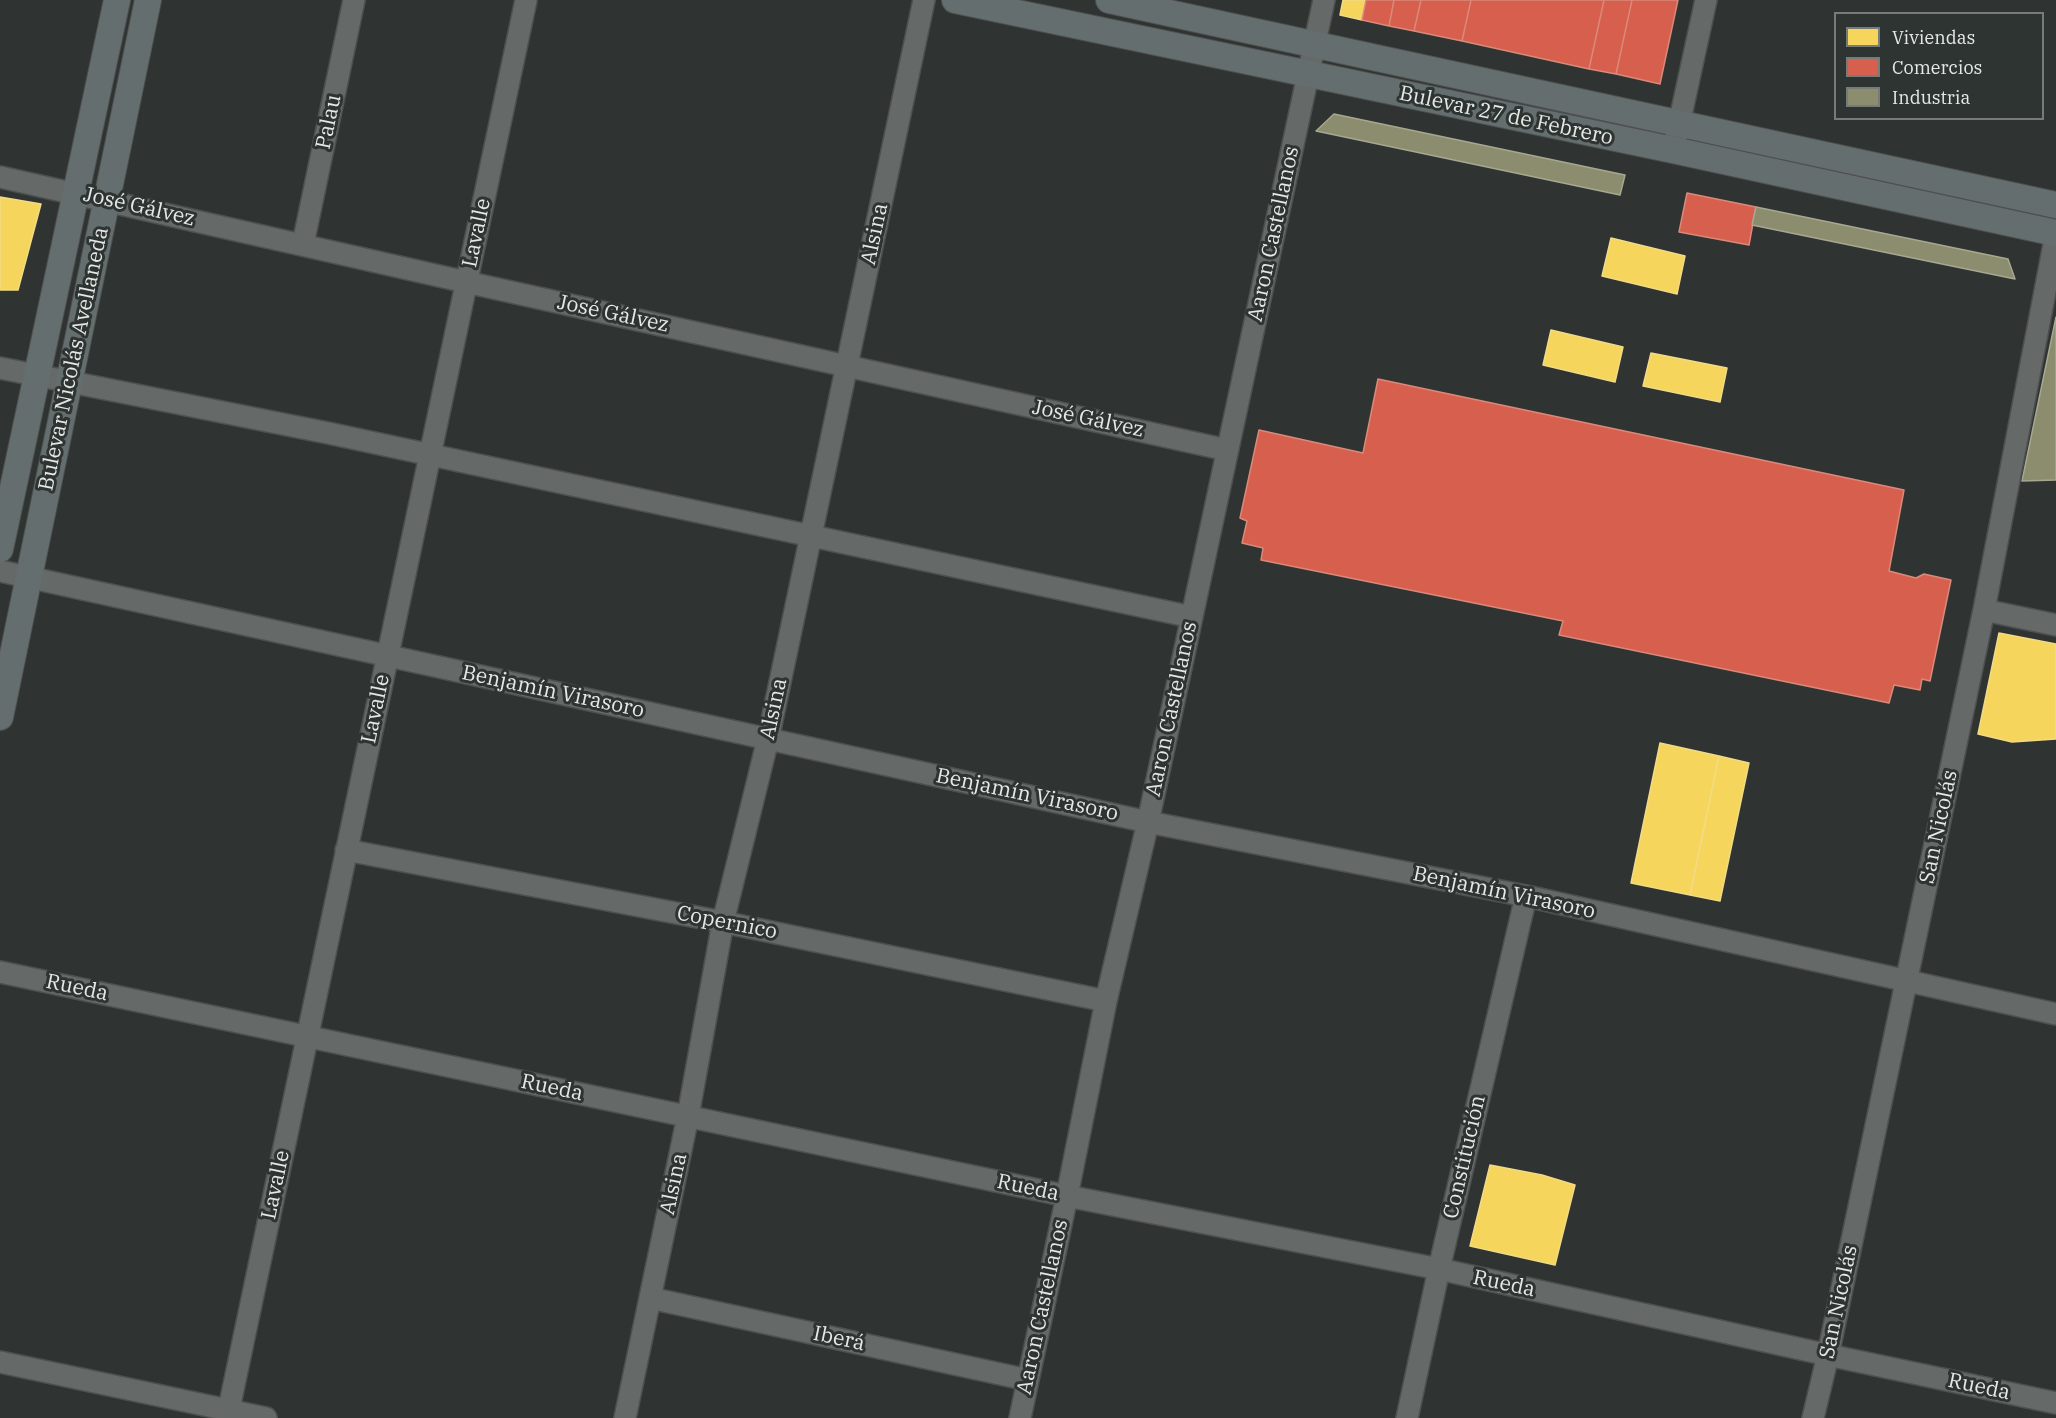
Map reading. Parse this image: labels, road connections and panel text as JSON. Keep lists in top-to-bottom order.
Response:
{
  "streets": {
    "main road": ["Bulevar 27 de Febrero", "Bulevar Nicolás Avellaneda"],
    "street": [
      "Palau",
      "José Gálvez",
      "Lavalle",
      "Alsina",
      "Aaron Castellanos",
      "Benjamín Virasoro",
      "San Nicolás",
      "Copernico",
      "Rueda",
      "Constitución",
      "Iberá"
    ]
  },
  "crossings": [
    ["Bulevar 27 de Febrero", "Aaron Castellanos"],
    ["Bulevar 27 de Febrero", "San Nicolás"],
    ["Palau", "José Gálvez"],
    ["José Gálvez", "Lavalle"],
    ["José Gálvez", "Alsina"],
    ["José Gálvez", "Aaron Castellanos"],
    ["José Gálvez", "Bulevar Nicolás Avellaneda"],
    ["Lavalle", "Benjamín Virasoro"],
    ["Lavalle", "Copernico"],
    ["Lavalle", "Rueda"],
    ["Alsina", "Benjamín Virasoro"],
    ["Alsina", "Copernico"],
    ["Alsina", "Rueda"],
    ["Alsina", "Iberá"],
    ["Aaron Castellanos", "Benjamín Virasoro"],
    ["Aaron Castellanos", "Copernico"],
    ["Aaron Castellanos", "Rueda"],
    ["Aaron Castellanos", "Iberá"],
    ["Bulevar Nicolás Avellaneda", "Benjamín Virasoro"],
    ["Benjamín Virasoro", "San Nicolás"],
    ["Benjamín Virasoro", "Constitución"],
    ["San Nicolás", "Rueda"],
    ["Rueda", "Constitución"]
  ],
  "legend": ["Viviendas", "Comercios", "Industria"]
}
